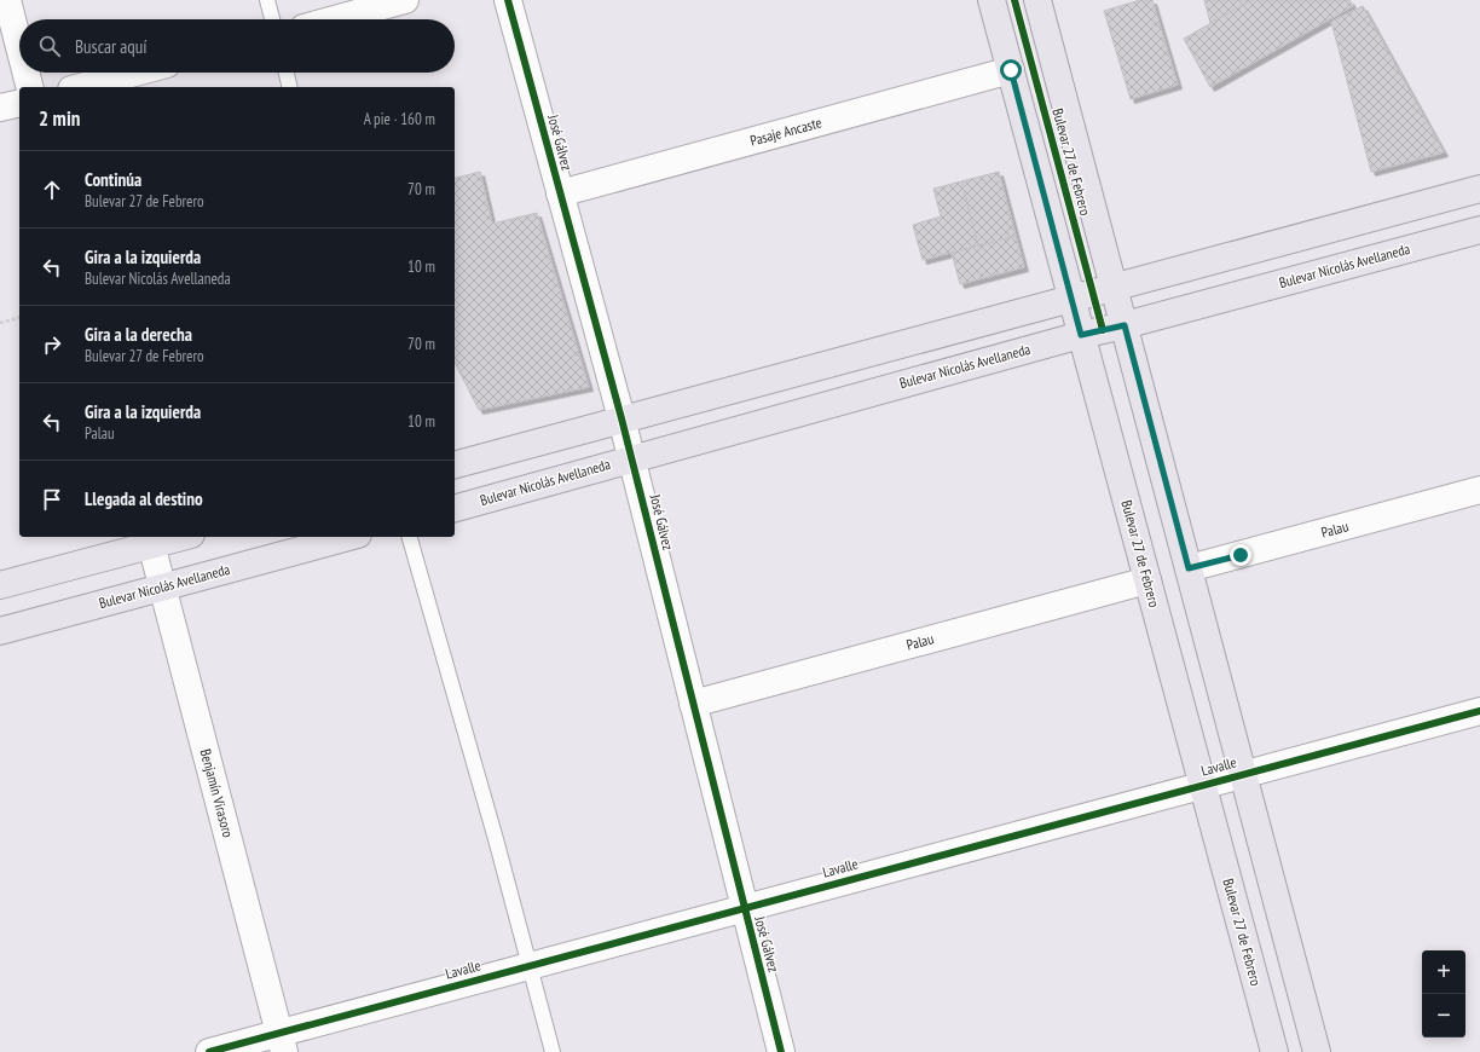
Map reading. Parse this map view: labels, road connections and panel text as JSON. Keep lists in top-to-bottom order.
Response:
{
  "streets": {
    "main road": ["Bulevar 27 de Febrero", "Bulevar Nicolás Avellaneda"],
    "street": [
      "Pasaje Ancaste",
      "José Gálvez",
      "Palau",
      "Lavalle",
      "Benjamín Virasoro"
    ]
  },
  "crossings": [
    ["Pasaje Ancaste", "José Gálvez"],
    ["Pasaje Ancaste", "Bulevar 27 de Febrero"],
    ["José Gálvez", "Bulevar Nicolás Avellaneda"],
    ["José Gálvez", "Palau"],
    ["José Gálvez", "Lavalle"],
    ["Bulevar 27 de Febrero", "Bulevar Nicolás Avellaneda"],
    ["Bulevar 27 de Febrero", "Palau"],
    ["Bulevar 27 de Febrero", "Lavalle"],
    ["Bulevar Nicolás Avellaneda", "Benjamín Virasoro"],
    ["Lavalle", "Benjamín Virasoro"]
  ],
  "page": {
    "search": "Buscar aquí",
    "heading": ["2 min", "A pie · 160 m"],
    "list": [
      ["Continúa", "Bulevar 27 de Febrero", "70 m"],
      ["Gira a la izquierda", "Bulevar Nicolás Avellaneda", "10 m"],
      ["Gira a la derecha", "Bulevar 27 de Febrero", "70 m"],
      ["Gira a la izquierda", "Palau", "10 m"],
      "Llegada al destino"
    ],
    "map_buttons": ["+", "−"]
  }
}
